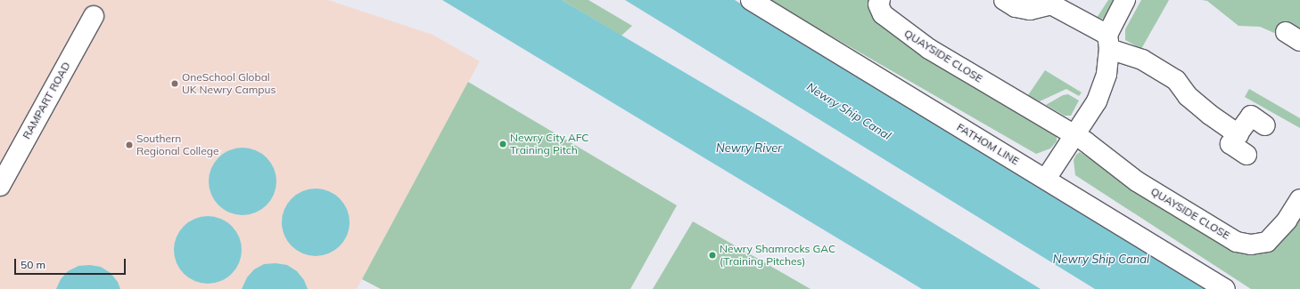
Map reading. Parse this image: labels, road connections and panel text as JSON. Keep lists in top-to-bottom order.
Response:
{
  "streets": {
    "street": ["QUAYSIDE CLOSE", "RAMPART ROAD", "FATHOM LINE"]
  },
  "water": ["Newry Ship Canal", "Newry River"],
  "places": [
    "OneSchool Global UK Newry Campus",
    "Newry City AFC Training Pitch",
    "Southern Regional College",
    "Newry Shamrocks GAC (Training Pitches)"
  ],
  "scale_bar": "50 m"
}
